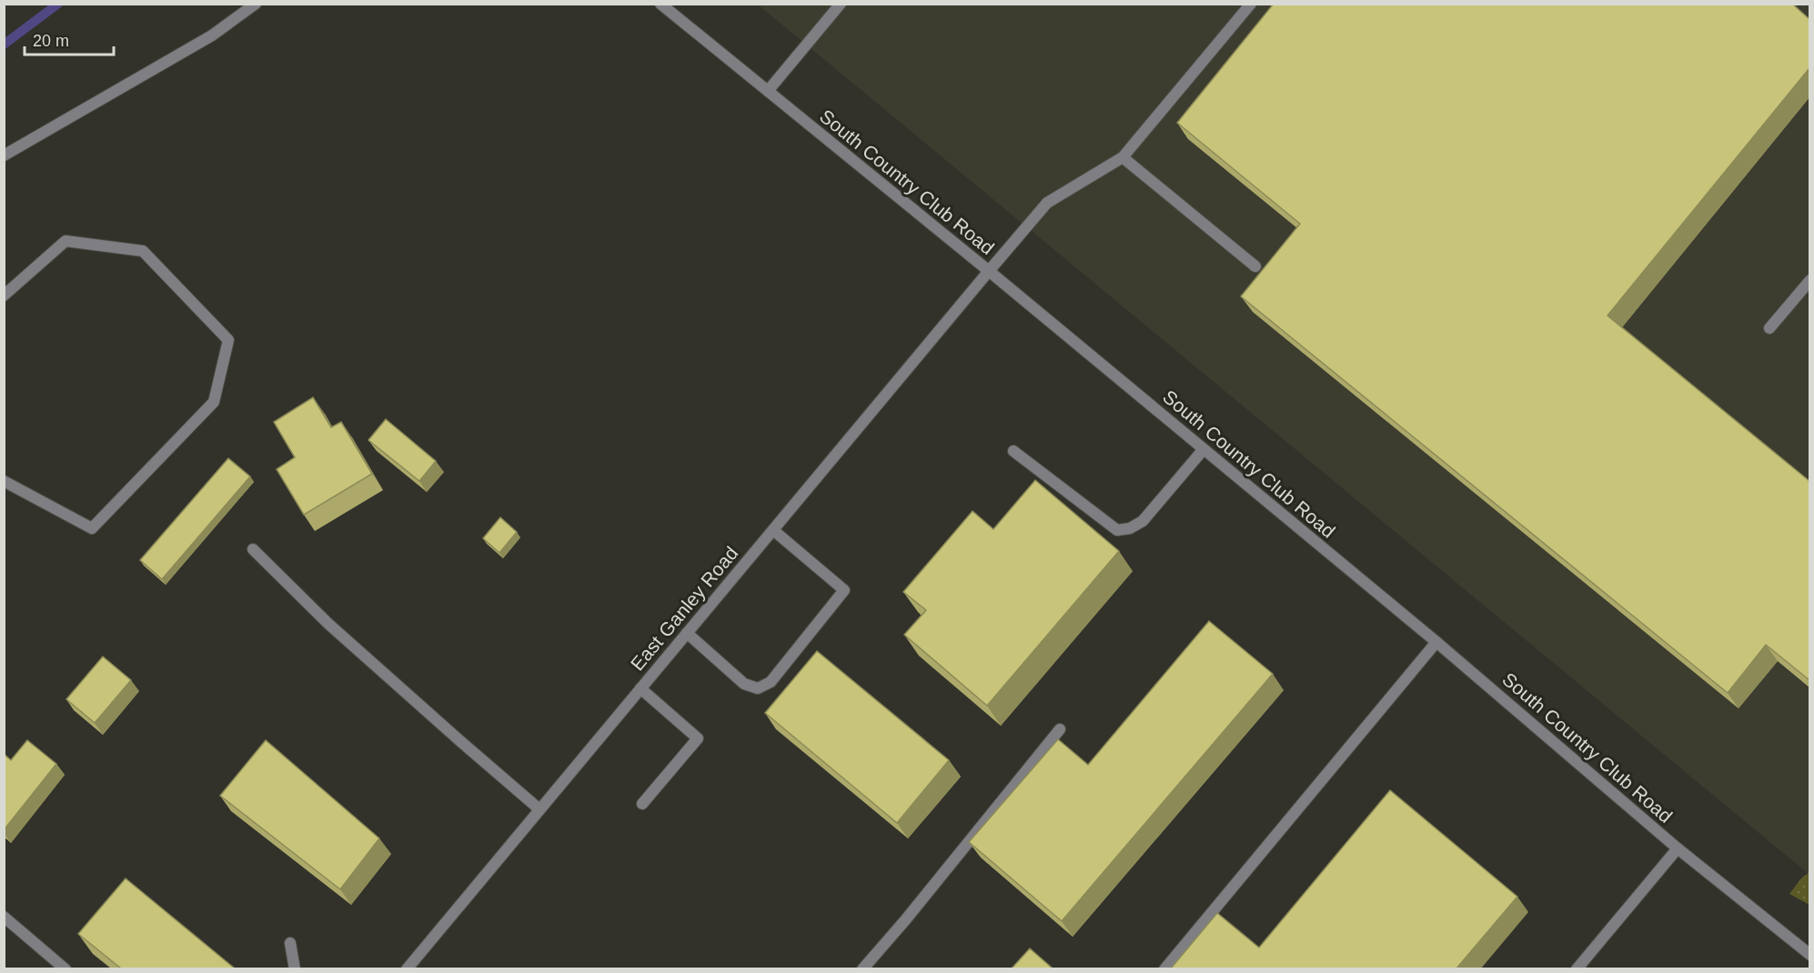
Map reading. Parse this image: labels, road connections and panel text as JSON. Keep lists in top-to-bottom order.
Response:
{
  "streets": {
    "street": ["South Country Club Road", "East Ganley Road"]
  },
  "crossings": [
    ["South Country Club Road", "East Ganley Road"]
  ],
  "scale_bar": "20 m"
}
